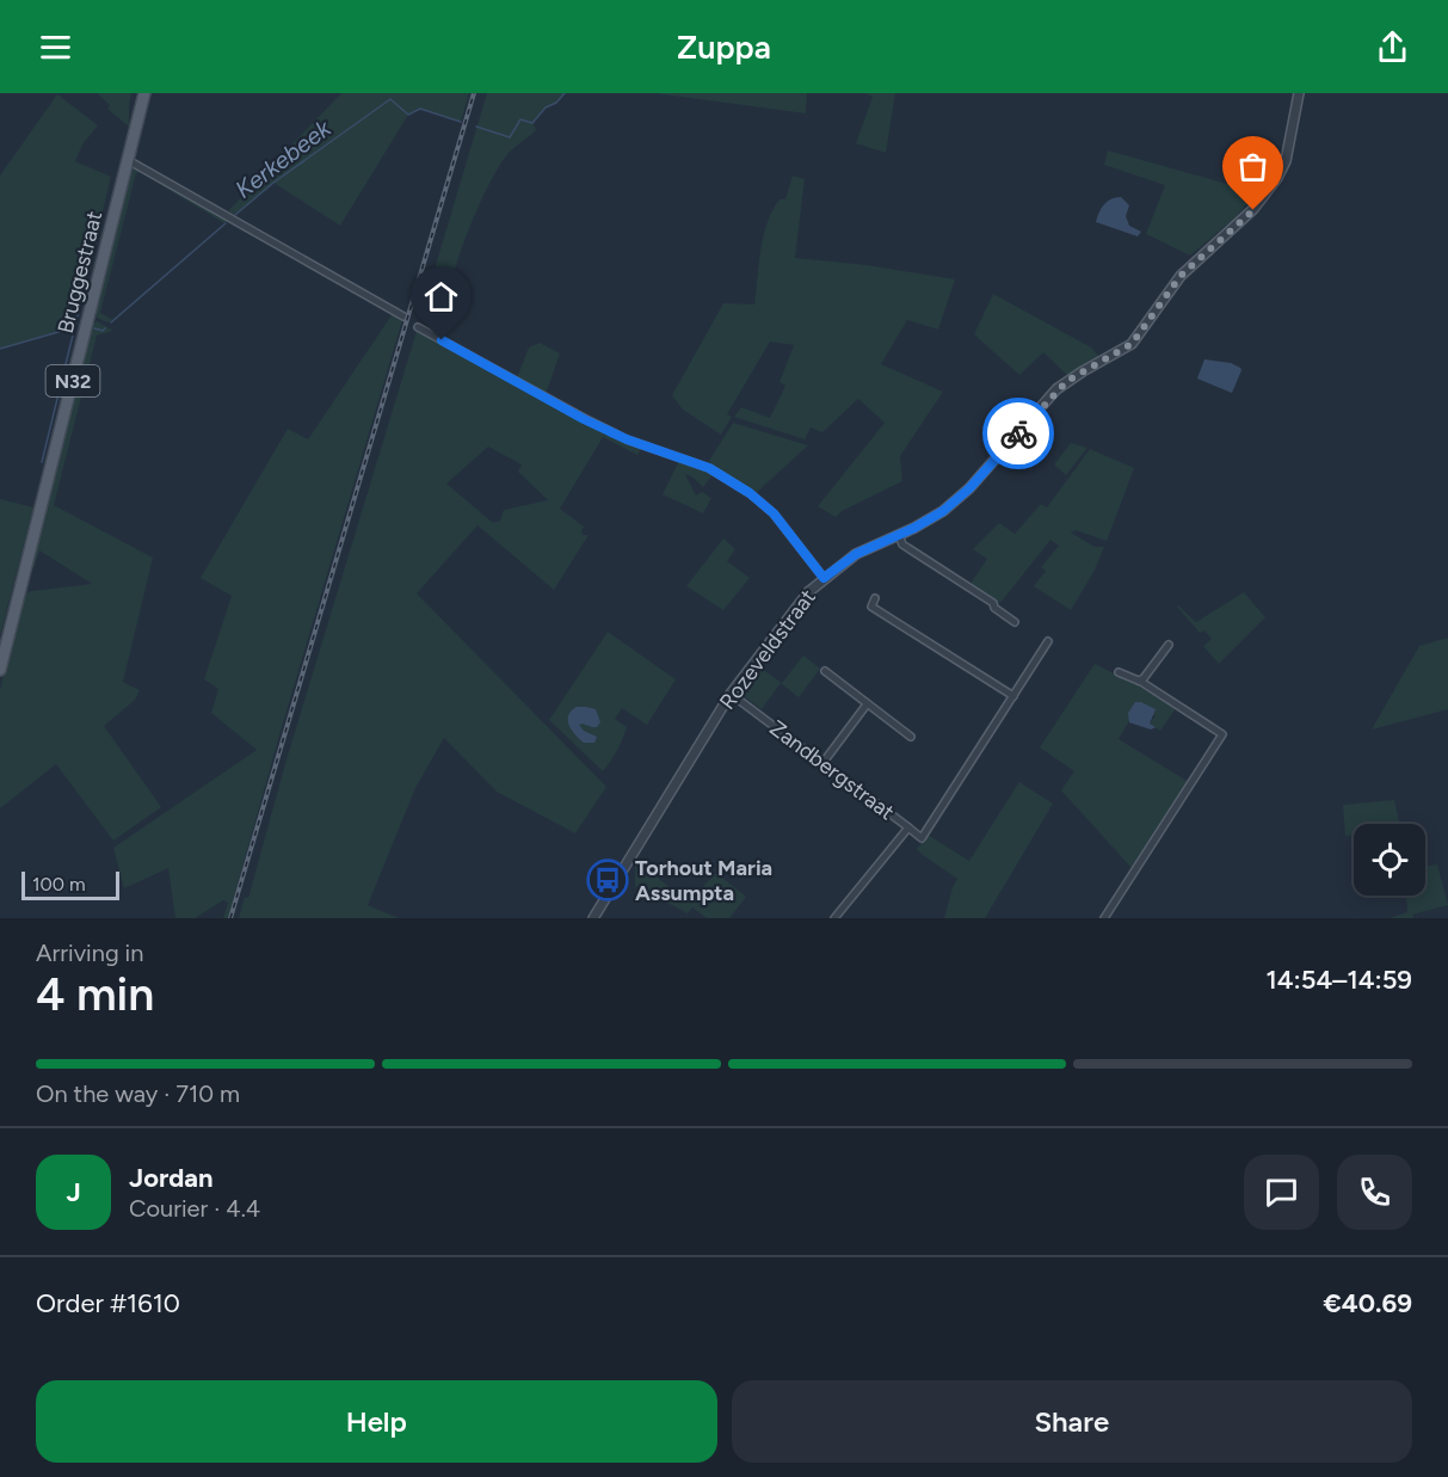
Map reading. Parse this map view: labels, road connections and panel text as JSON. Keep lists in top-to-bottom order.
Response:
{
  "streets": {
    "main road": ["Bruggestraat", "N32"],
    "street": ["Rozeveldstraat", "Zandbergstraat"]
  },
  "crossings": [
    ["Rozeveldstraat", "Zandbergstraat"]
  ],
  "water": ["Kerkebeek"],
  "places": {
    "bus stop": ["Torhout Maria Assumpta"]
  },
  "scale_bar": "100 m",
  "page": {
    "header": "Zuppa",
    "scale": "100 m",
    "heading": ["4 min", "Arriving in", "14:54–14:59"],
    "panel": [
      "Jordan",
      "Courier · 4.4",
      "Order #1610",
      "€40.69"
    ],
    "bar": "On the way · 710 m",
    "round": "J",
    "buttons": ["Help", "Share"]
  }
}
